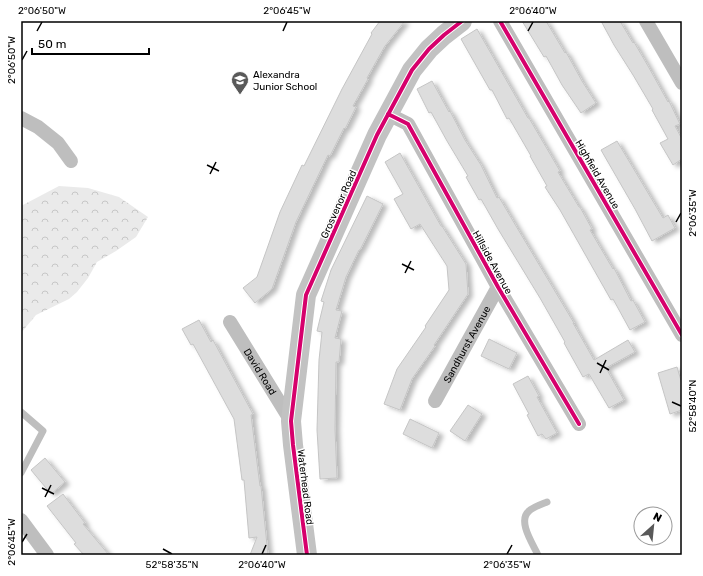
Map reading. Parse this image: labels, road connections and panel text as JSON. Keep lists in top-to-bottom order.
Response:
{
  "streets": {
    "street": [
      "Highfield Avenue",
      "Grosvenor Road",
      "Hillside Avenue",
      "Sandhurst Avenue",
      "David Road",
      "Waterhead Road"
    ]
  },
  "crossings": [
    ["Grosvenor Road", "Hillside Avenue"],
    ["Grosvenor Road", "David Road"],
    ["Grosvenor Road", "Waterhead Road"],
    ["Hillside Avenue", "Sandhurst Avenue"],
    ["David Road", "Waterhead Road"]
  ],
  "places": {
    "school or university": ["Alexandra Junior School"]
  },
  "scale_bar": "50 m",
  "north": "top right",
  "coordinates": [
    "2°06'50\"W",
    "2°06'45\"W",
    "2°06'40\"W",
    "2°06'35\"W",
    "52°58'40\"N",
    "52°58'35\"N"
  ]
}
